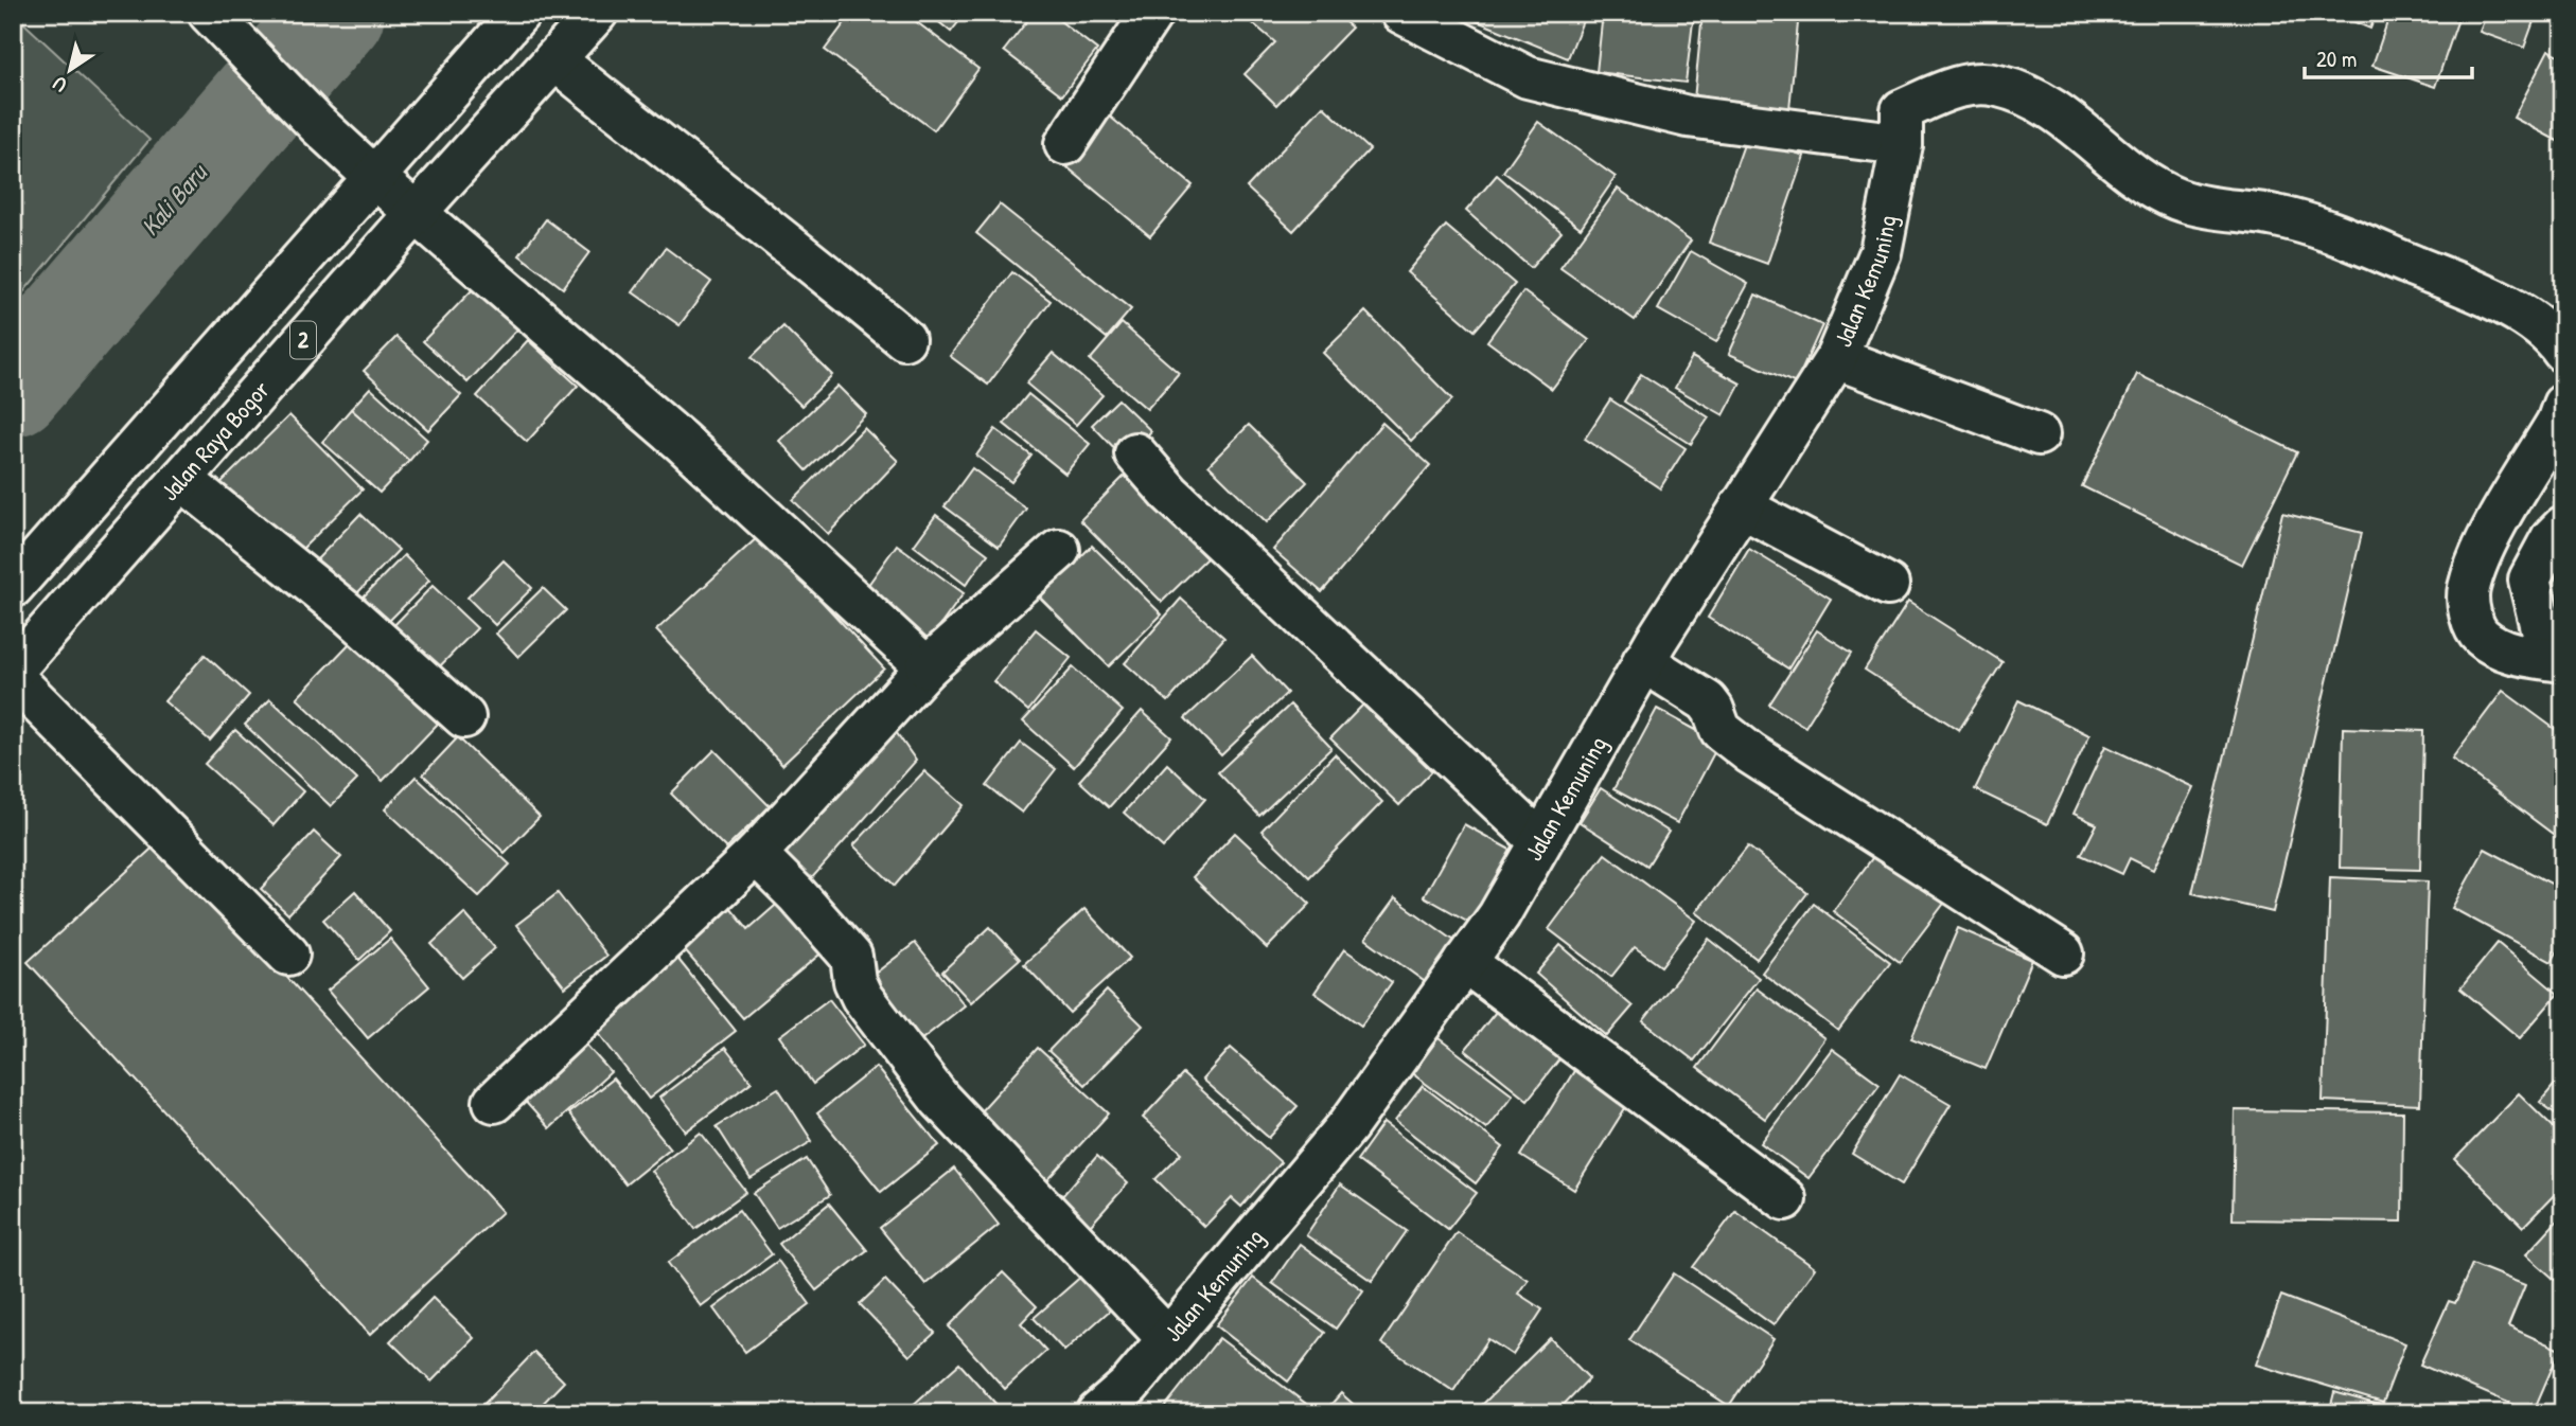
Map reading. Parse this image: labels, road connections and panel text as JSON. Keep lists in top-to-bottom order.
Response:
{
  "streets": {
    "main road": ["Jalan Kemuning", "2", "Jalan Raya Bogor"]
  },
  "water": ["Kali Baru"],
  "scale_bar": "20 m",
  "north": "bottom left"
}
